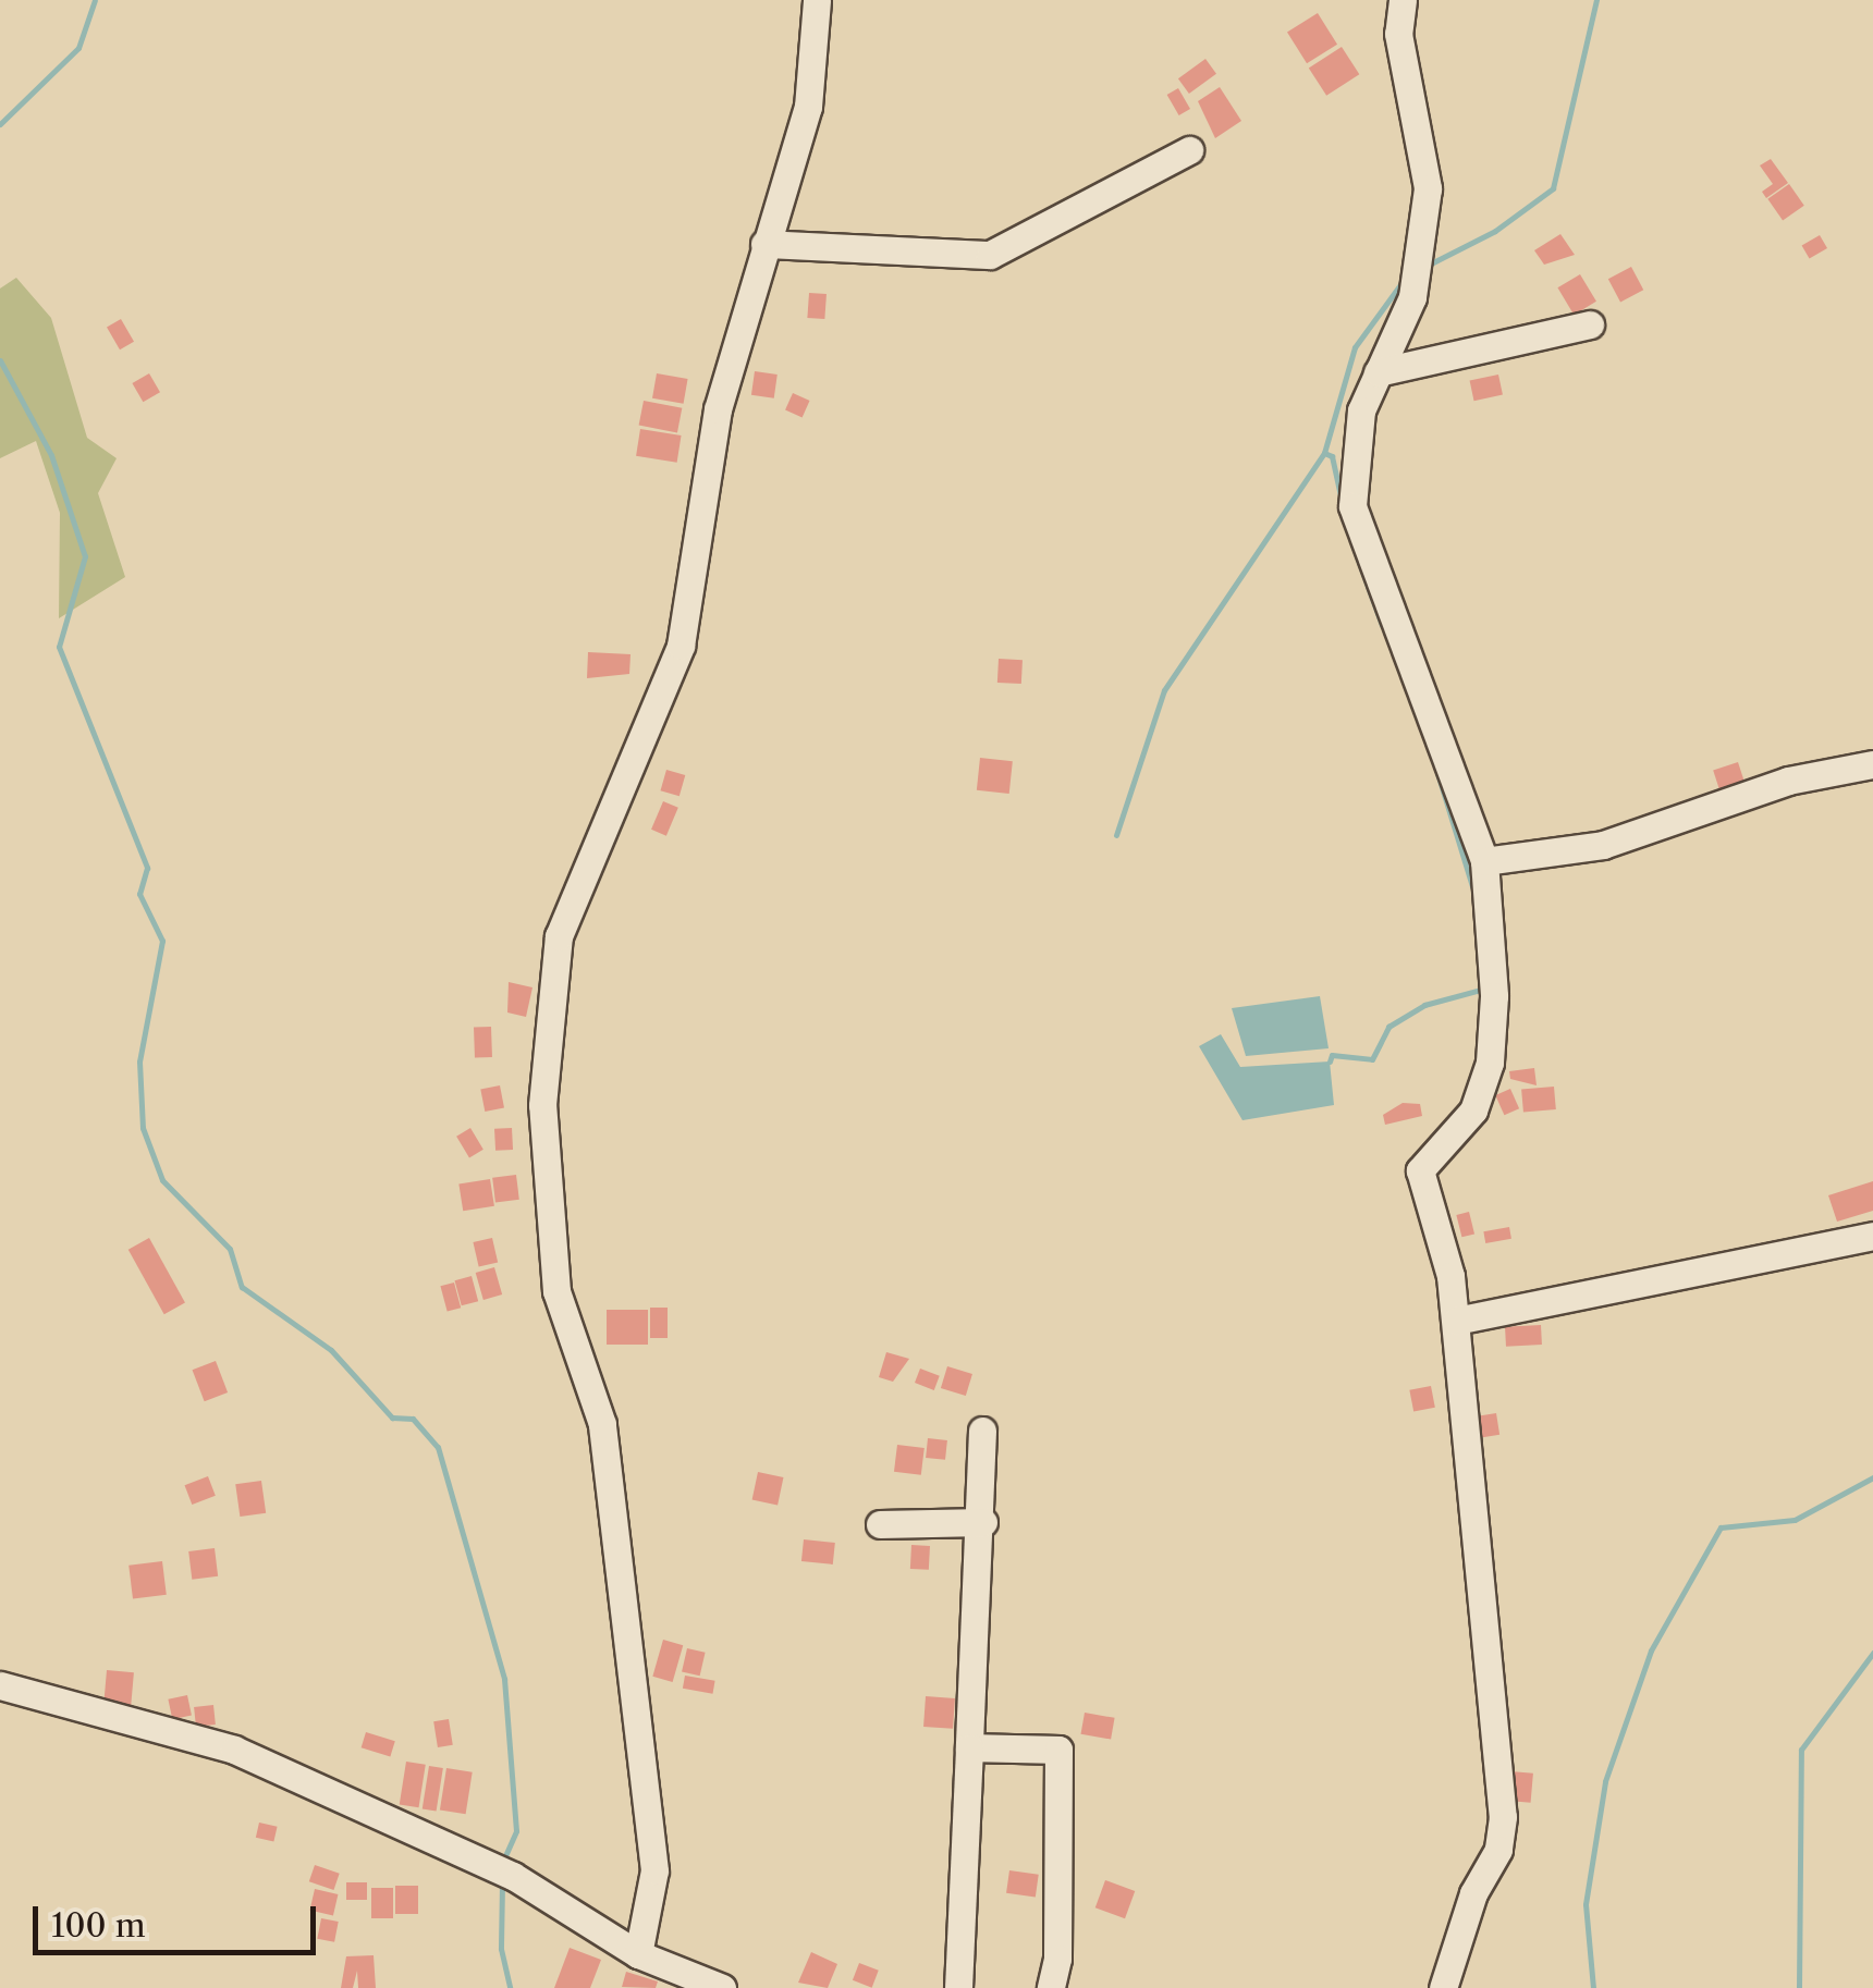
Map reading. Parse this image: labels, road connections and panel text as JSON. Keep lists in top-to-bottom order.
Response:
{
  "scale_bar": "100 m"
}
